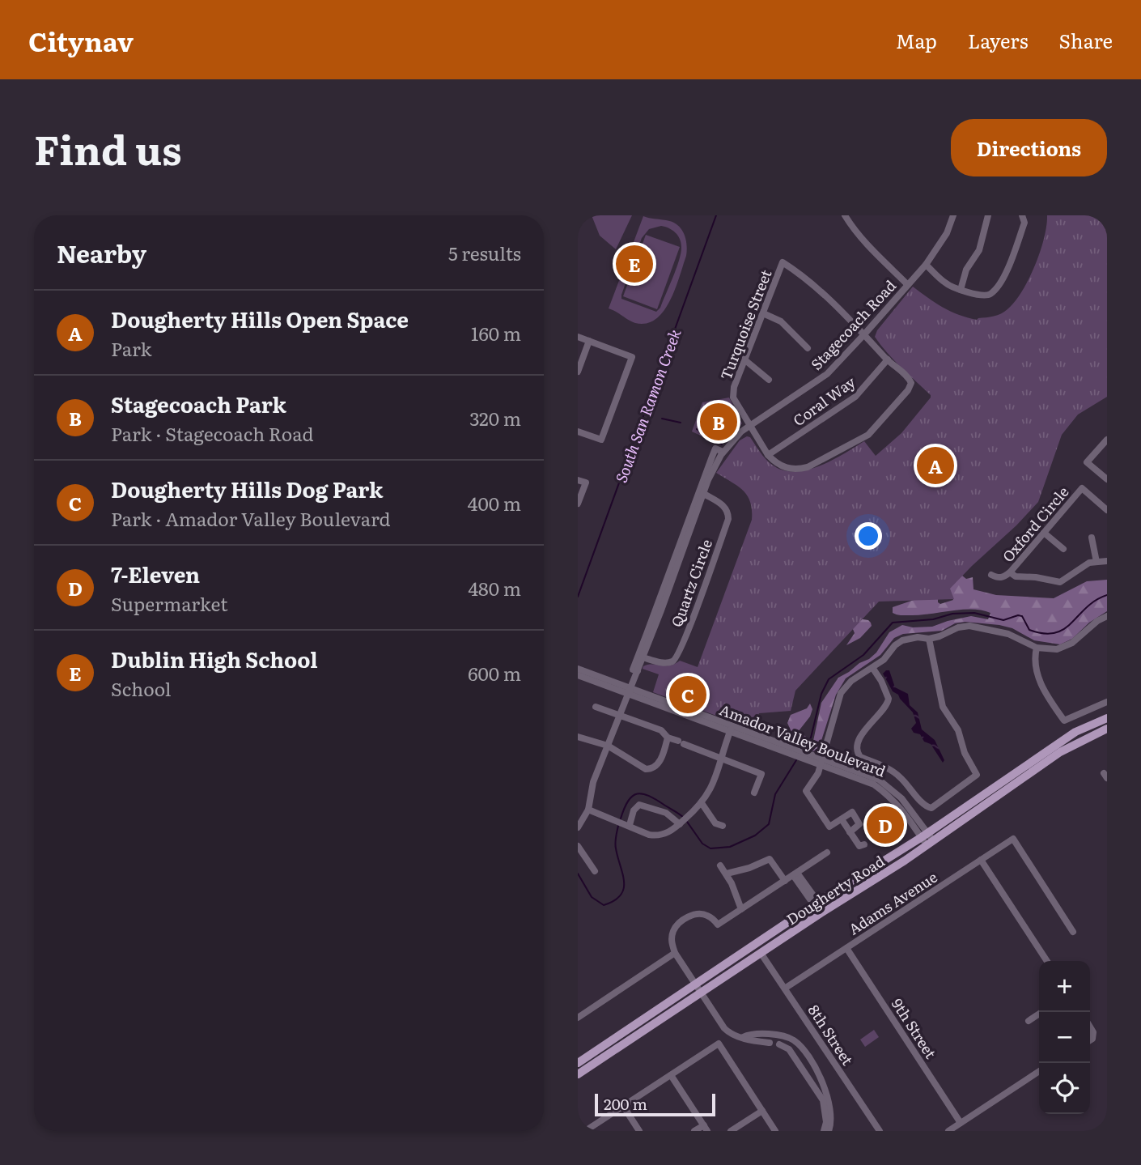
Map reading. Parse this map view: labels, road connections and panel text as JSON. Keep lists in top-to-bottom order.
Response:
{
  "streets": {
    "main road": ["Dougherty Road"],
    "street": [
      "Turquoise Street",
      "Stagecoach Road",
      "Coral Way",
      "Oxford Circle",
      "Quartz Circle",
      "Amador Valley Boulevard",
      "Adams Avenue",
      "9th Street",
      "8th Street"
    ]
  },
  "crossings": [
    ["Turquoise Street", "Stagecoach Road"],
    ["Turquoise Street", "Coral Way"],
    ["Stagecoach Road", "Quartz Circle"],
    ["Stagecoach Road", "Amador Valley Boulevard"],
    ["Amador Valley Boulevard", "Dougherty Road"],
    ["Dougherty Road", "8th Street"],
    ["Adams Avenue", "9th Street"],
    ["Adams Avenue", "8th Street"]
  ],
  "water": ["South San Ramon Creek"],
  "scale_bar": "200 m",
  "page": {
    "header": "Citynav",
    "nav": ["Map", "Layers", "Share"],
    "title": "Find us",
    "buttons": "Directions",
    "heading": ["Nearby", "5 results"],
    "pins": [
      "E",
      "B",
      "A",
      "C",
      "D"
    ],
    "list": [
      {
        "mark": "A",
        "name": "Dougherty Hills Open Space",
        "note": "Park",
        "value": "160 m"
      },
      {
        "mark": "B",
        "name": "Stagecoach Park",
        "note": "Park · Stagecoach Road",
        "value": "320 m"
      },
      {
        "mark": "C",
        "name": "Dougherty Hills Dog Park",
        "note": "Park · Amador Valley Boulevard",
        "value": "400 m"
      },
      {
        "mark": "D",
        "name": "7-Eleven",
        "note": "Supermarket",
        "value": "480 m"
      },
      {
        "mark": "E",
        "name": "Dublin High School",
        "note": "School",
        "value": "600 m"
      }
    ],
    "map_buttons": ["+", "−"],
    "scale": "200 m"
  }
}
